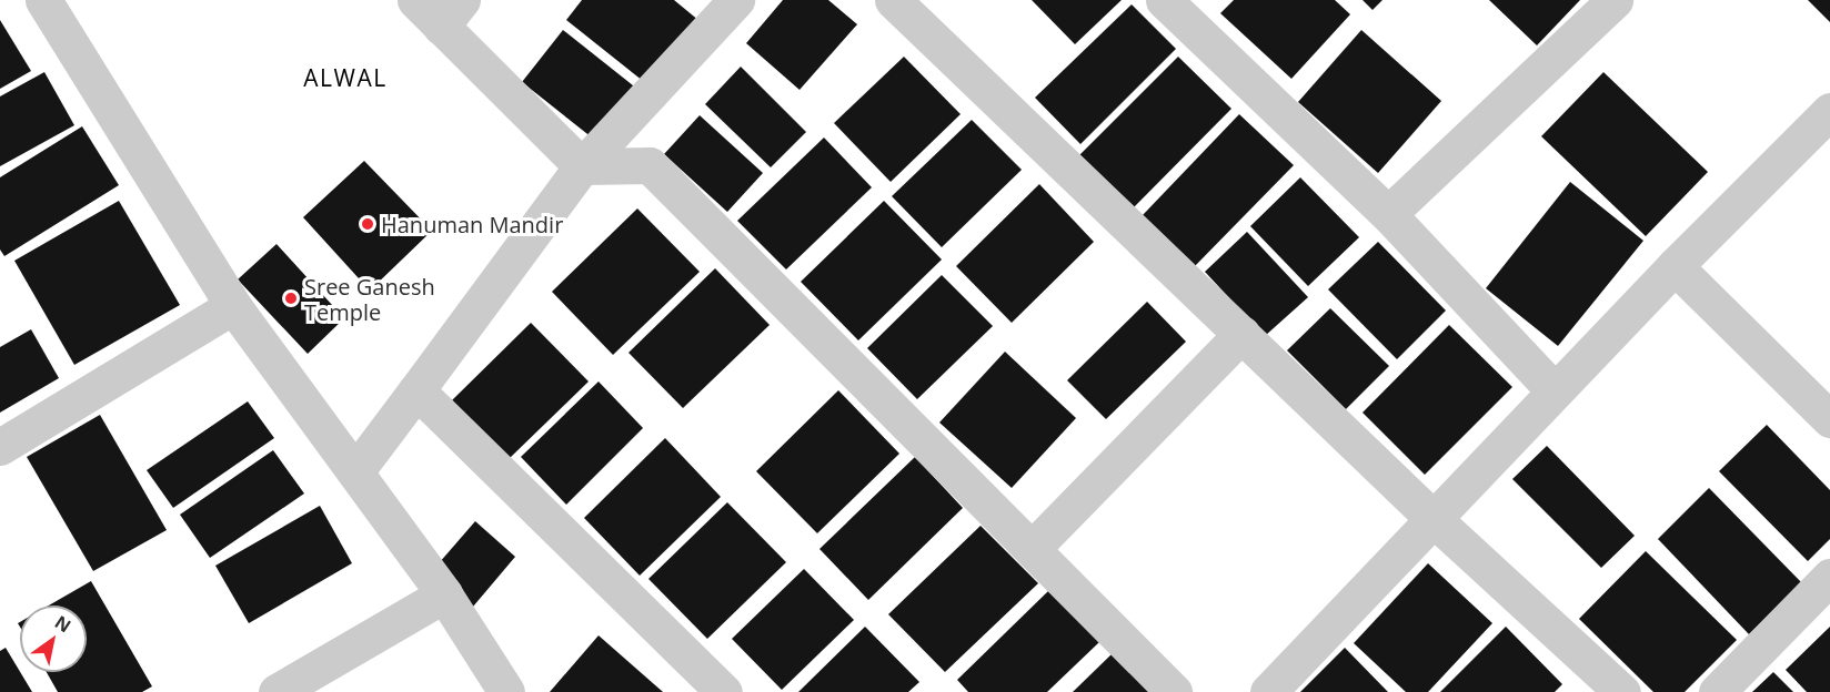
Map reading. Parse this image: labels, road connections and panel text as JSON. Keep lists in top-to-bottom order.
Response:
{
  "districts": ["ALWAL"],
  "places": ["Hanuman Mandir", "Sree Ganesh Temple"],
  "north": "top right"
}
